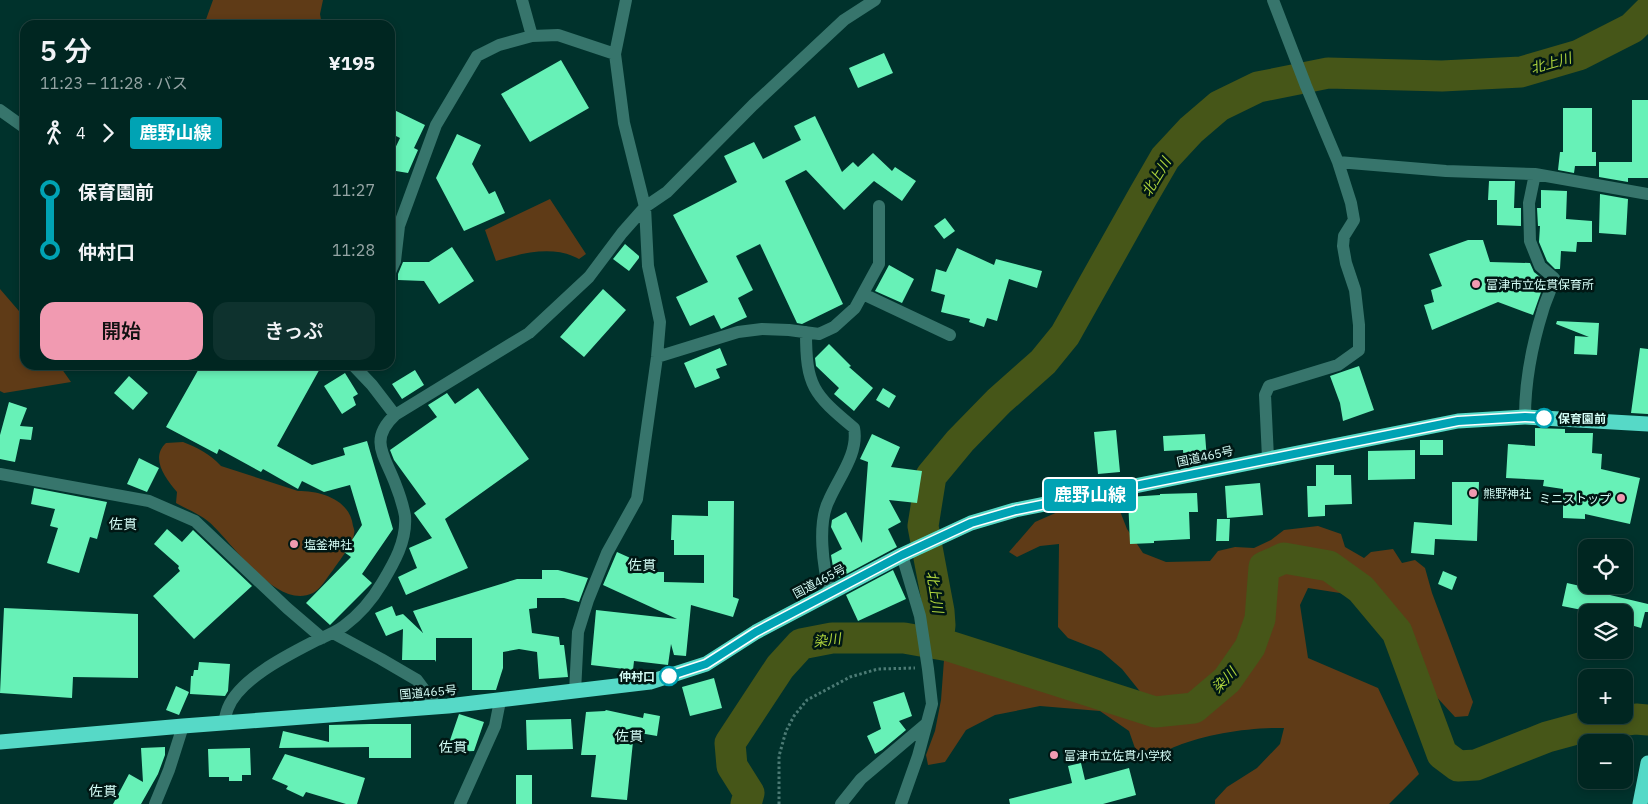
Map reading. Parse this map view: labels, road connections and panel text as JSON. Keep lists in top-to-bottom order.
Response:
{
  "streets": {
    "highway": ["国道465号"]
  },
  "districts": [
    "佐貫",
    "佐貫",
    "佐貫",
    "佐貫",
    "佐貫"
  ],
  "water": ["北上川", "染川"],
  "places": [
    "富津市立佐貫保育所",
    "保育園前",
    "熊野神社",
    "ミニストップ",
    "塩釜神社",
    "仲村口",
    "富津市立佐貫小学校"
  ],
  "lines": ["bus line 鹿野山線"],
  "page": {
    "on_map": "鹿野山線",
    "heading": ["5 分", "11:23 – 11:28 · バス", "¥195"],
    "legs": ["4", "鹿野山線"],
    "list": [
      {
        "name": "保育園前",
        "value": "11:27"
      },
      {
        "name": "仲村口",
        "value": "11:28"
      }
    ],
    "buttons": ["開始", "きっぷ"],
    "map_buttons": ["+", "−"]
  }
}
